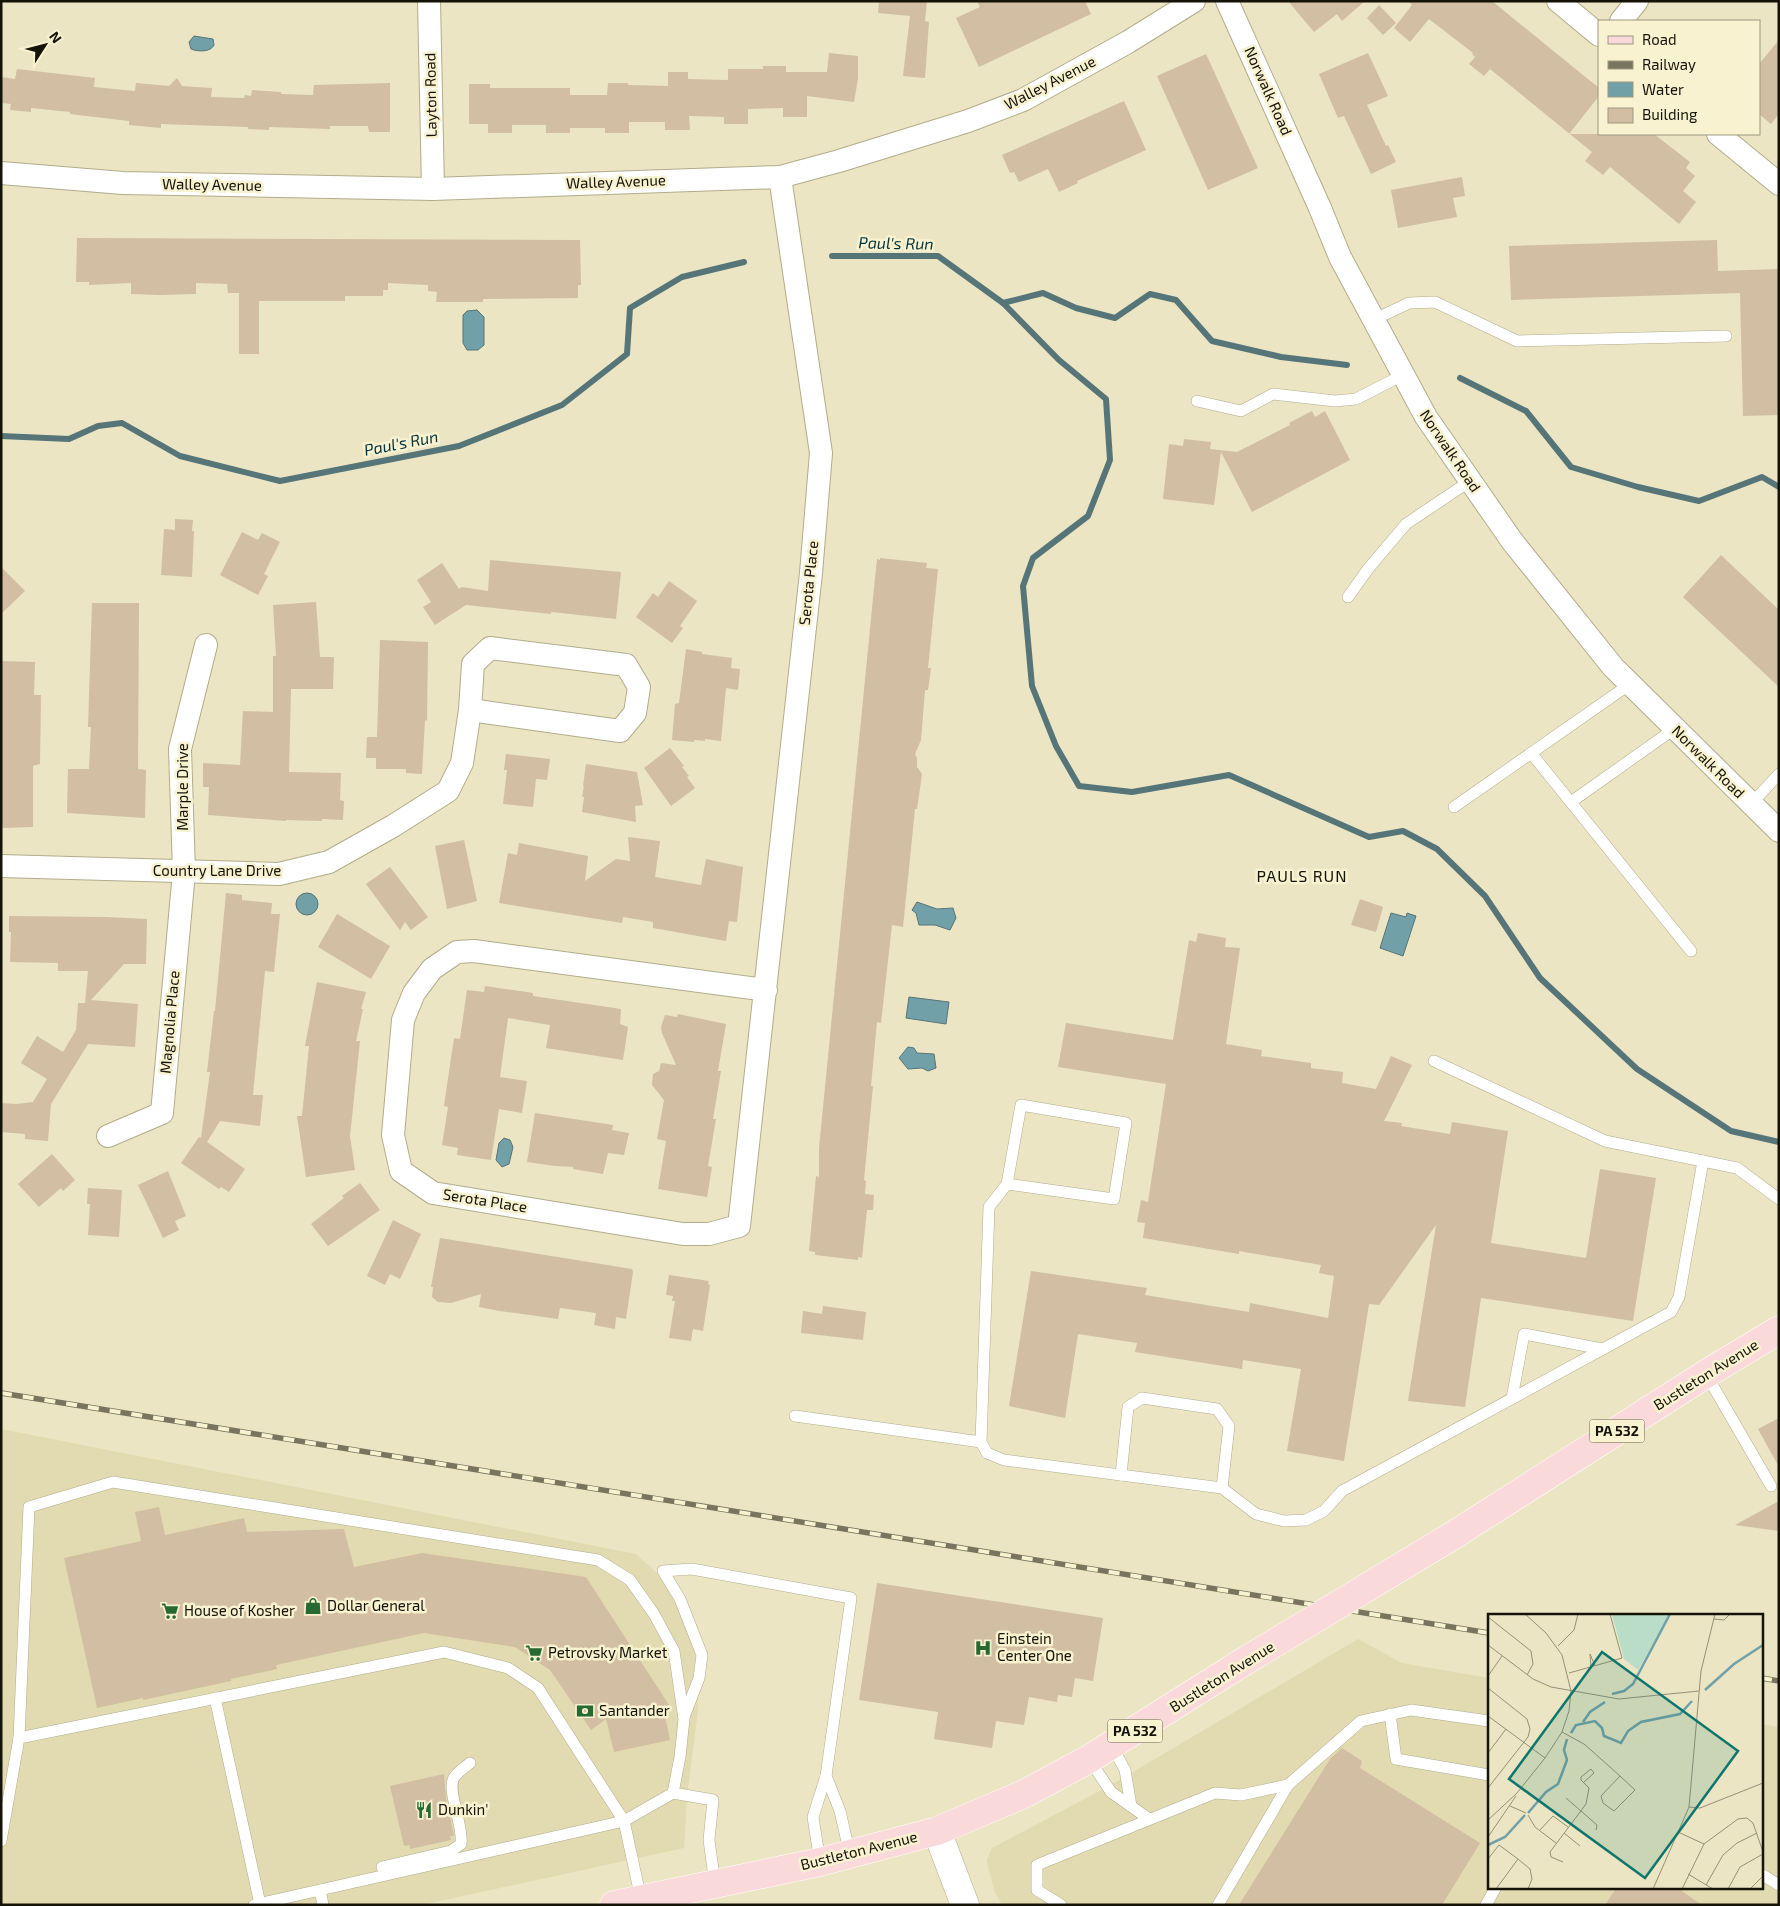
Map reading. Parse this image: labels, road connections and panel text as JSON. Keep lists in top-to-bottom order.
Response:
{
  "streets": {
    "main road": ["Bustleton Avenue", "PA 532"],
    "street": [
      "Walley Avenue",
      "Norwalk Road",
      "Layton Road",
      "Serota Place",
      "Marple Drive",
      "Country Lane Drive",
      "Magnolia Place"
    ]
  },
  "crossings": [
    ["Walley Avenue", "Layton Road"],
    ["Walley Avenue", "Serota Place"],
    ["Marple Drive", "Country Lane Drive"],
    ["Marple Drive", "Magnolia Place"],
    ["Country Lane Drive", "Magnolia Place"]
  ],
  "districts": ["PAULS RUN"],
  "water": ["Paul's Run"],
  "places": {
    "shop": ["Dollar General"],
    "supermarket": ["House of Kosher", "Petrovsky Market"],
    "hospital": ["Einstein Center One"],
    "bank": ["Santander"],
    "restaurant": ["Dunkin'"]
  },
  "legend": [
    "Road",
    "Railway",
    "Water",
    "Building"
  ],
  "north": "top right"
}
